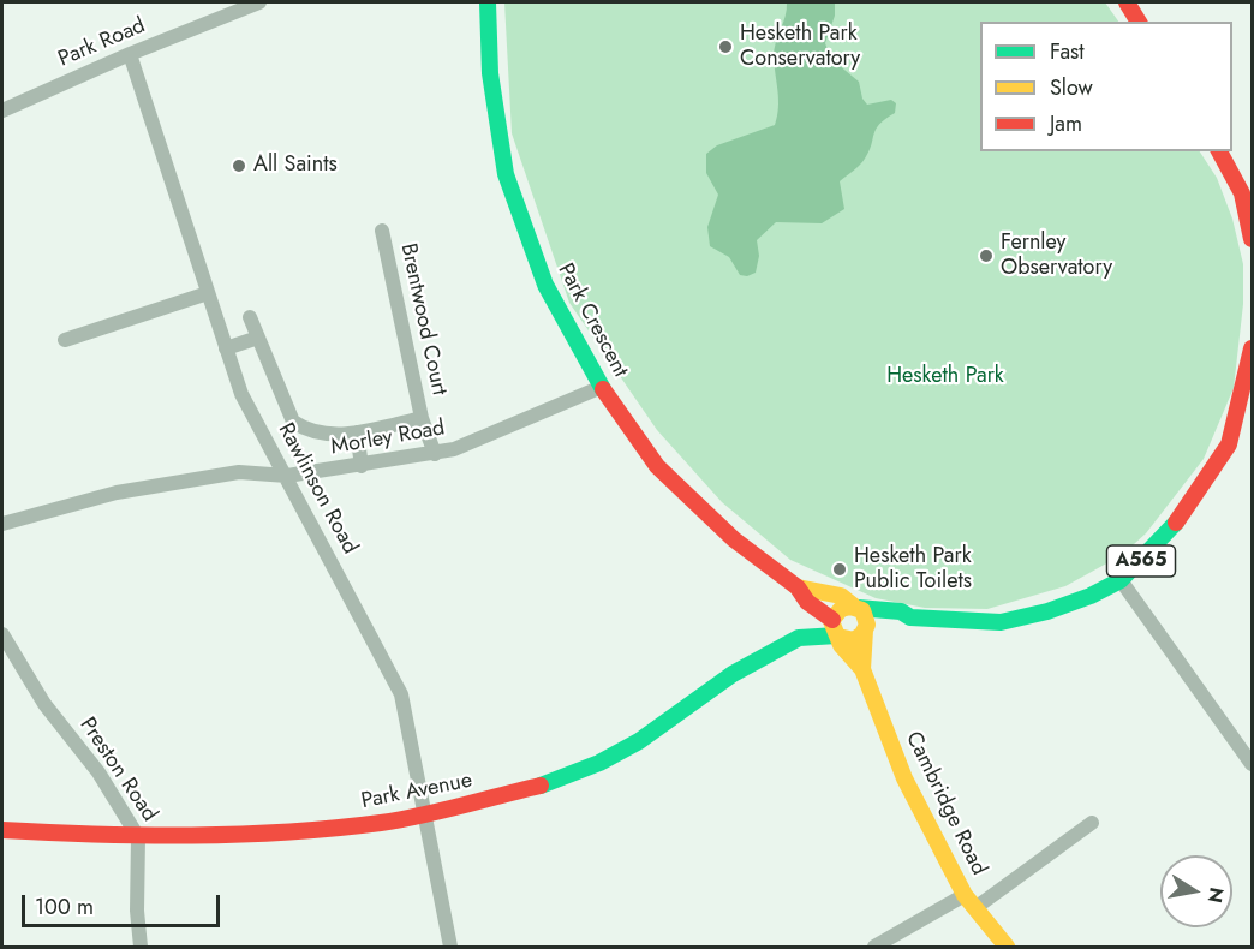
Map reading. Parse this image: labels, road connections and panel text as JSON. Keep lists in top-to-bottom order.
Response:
{
  "streets": {
    "main road": [
      "Park Crescent",
      "A565",
      "Park Avenue",
      "Cambridge Road"
    ],
    "street": [
      "Park Road",
      "Brentwood Court",
      "Morley Road",
      "Rawlinson Road",
      "Preston Road"
    ]
  },
  "crossings": [
    ["Park Road", "Rawlinson Road"],
    ["Brentwood Court", "Morley Road"],
    ["Park Crescent", "Morley Road"],
    ["Park Crescent", "A565"],
    ["Park Crescent", "Park Avenue"],
    ["Park Crescent", "Cambridge Road"],
    ["Morley Road", "Rawlinson Road"],
    ["Rawlinson Road", "Park Avenue"],
    ["A565", "Park Avenue"],
    ["A565", "Cambridge Road"],
    ["Preston Road", "Park Avenue"],
    ["Park Avenue", "Cambridge Road"]
  ],
  "parks": ["Hesketh Park"],
  "places": [
    "Hesketh Park Conservatory",
    "All Saints",
    "Fernley Observatory",
    "Hesketh Park Public Toilets"
  ],
  "legend": ["Fast", "Slow", "Jam"],
  "scale_bar": "100 m",
  "north": "right"
}
